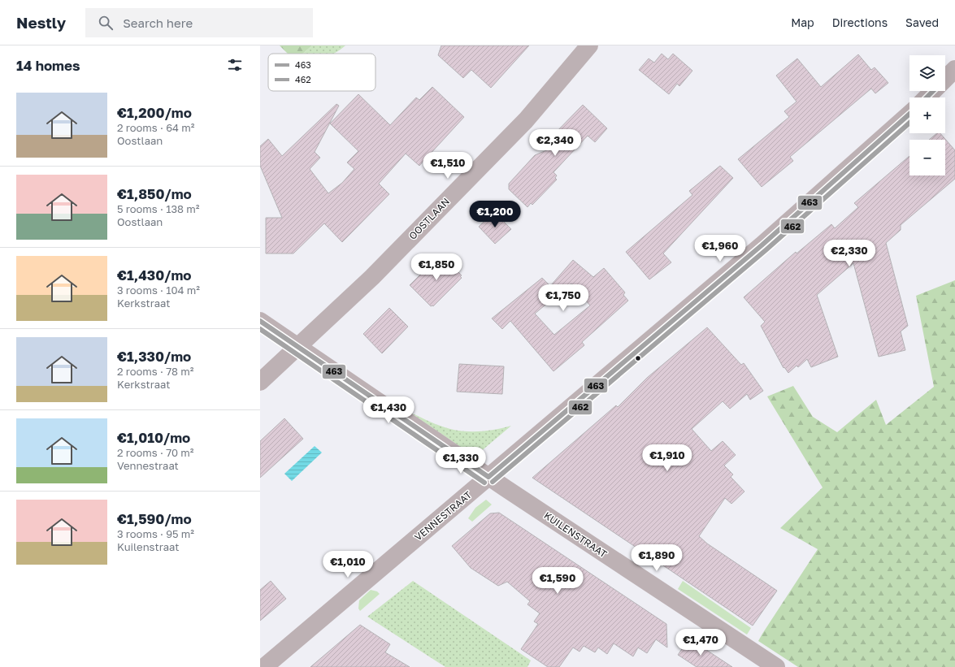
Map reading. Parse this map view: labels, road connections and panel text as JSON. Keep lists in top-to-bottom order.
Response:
{
  "streets": {
    "street": ["OOSTLAAN", "VENNESTRAAT", "KUILENSTRAAT"]
  },
  "crossings": [
    ["OOSTLAAN", "KUILENSTRAAT"],
    ["VENNESTRAAT", "KUILENSTRAAT"]
  ],
  "lines": ["transit line 463", "transit line 462"],
  "legend": ["463", "462"],
  "page": {
    "header": "Nestly",
    "search": "Search here",
    "nav": ["Map", "Directions", "Saved"],
    "heading": "14 homes",
    "map_buttons": ["+", "−"],
    "list": [
      {
        "name": "€1,200/mo",
        "note": "2 rooms · 64 m² · Oostlaan"
      },
      {
        "name": "€1,850/mo",
        "note": "5 rooms · 138 m² · Oostlaan"
      },
      {
        "name": "€1,430/mo",
        "note": "3 rooms · 104 m² · Kerkstraat"
      },
      {
        "name": "€1,330/mo",
        "note": "2 rooms · 78 m² · Kerkstraat"
      },
      {
        "name": "€1,010/mo",
        "note": "2 rooms · 70 m² · Vennestraat"
      },
      {
        "name": "€1,590/mo",
        "note": "3 rooms · 95 m² · Kuilenstraat"
      }
    ],
    "price": [
      "€2,340",
      "€1,510",
      "€1,200",
      "€1,960",
      "€2,330",
      "€1,850",
      "€1,750",
      "€1,430",
      "€1,910",
      "€1,330",
      "€1,890",
      "€1,010",
      "€1,590",
      "€1,470"
    ]
  }
}
